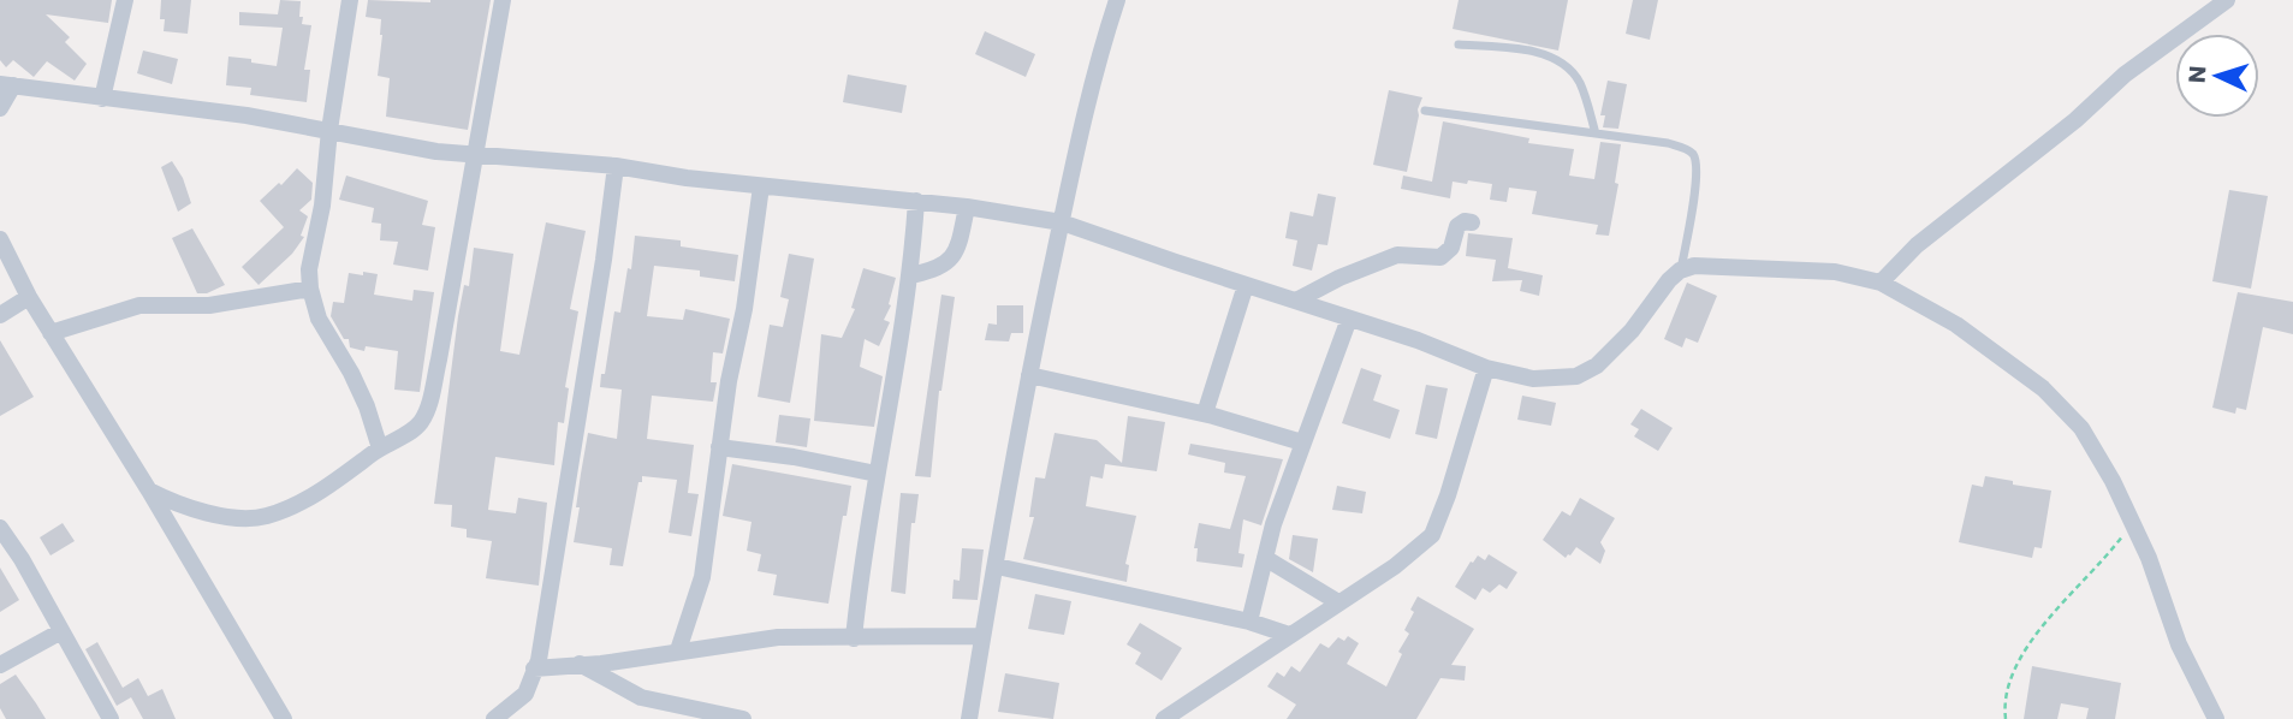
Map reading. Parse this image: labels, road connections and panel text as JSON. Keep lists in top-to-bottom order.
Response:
{
  "north": "left"
}
